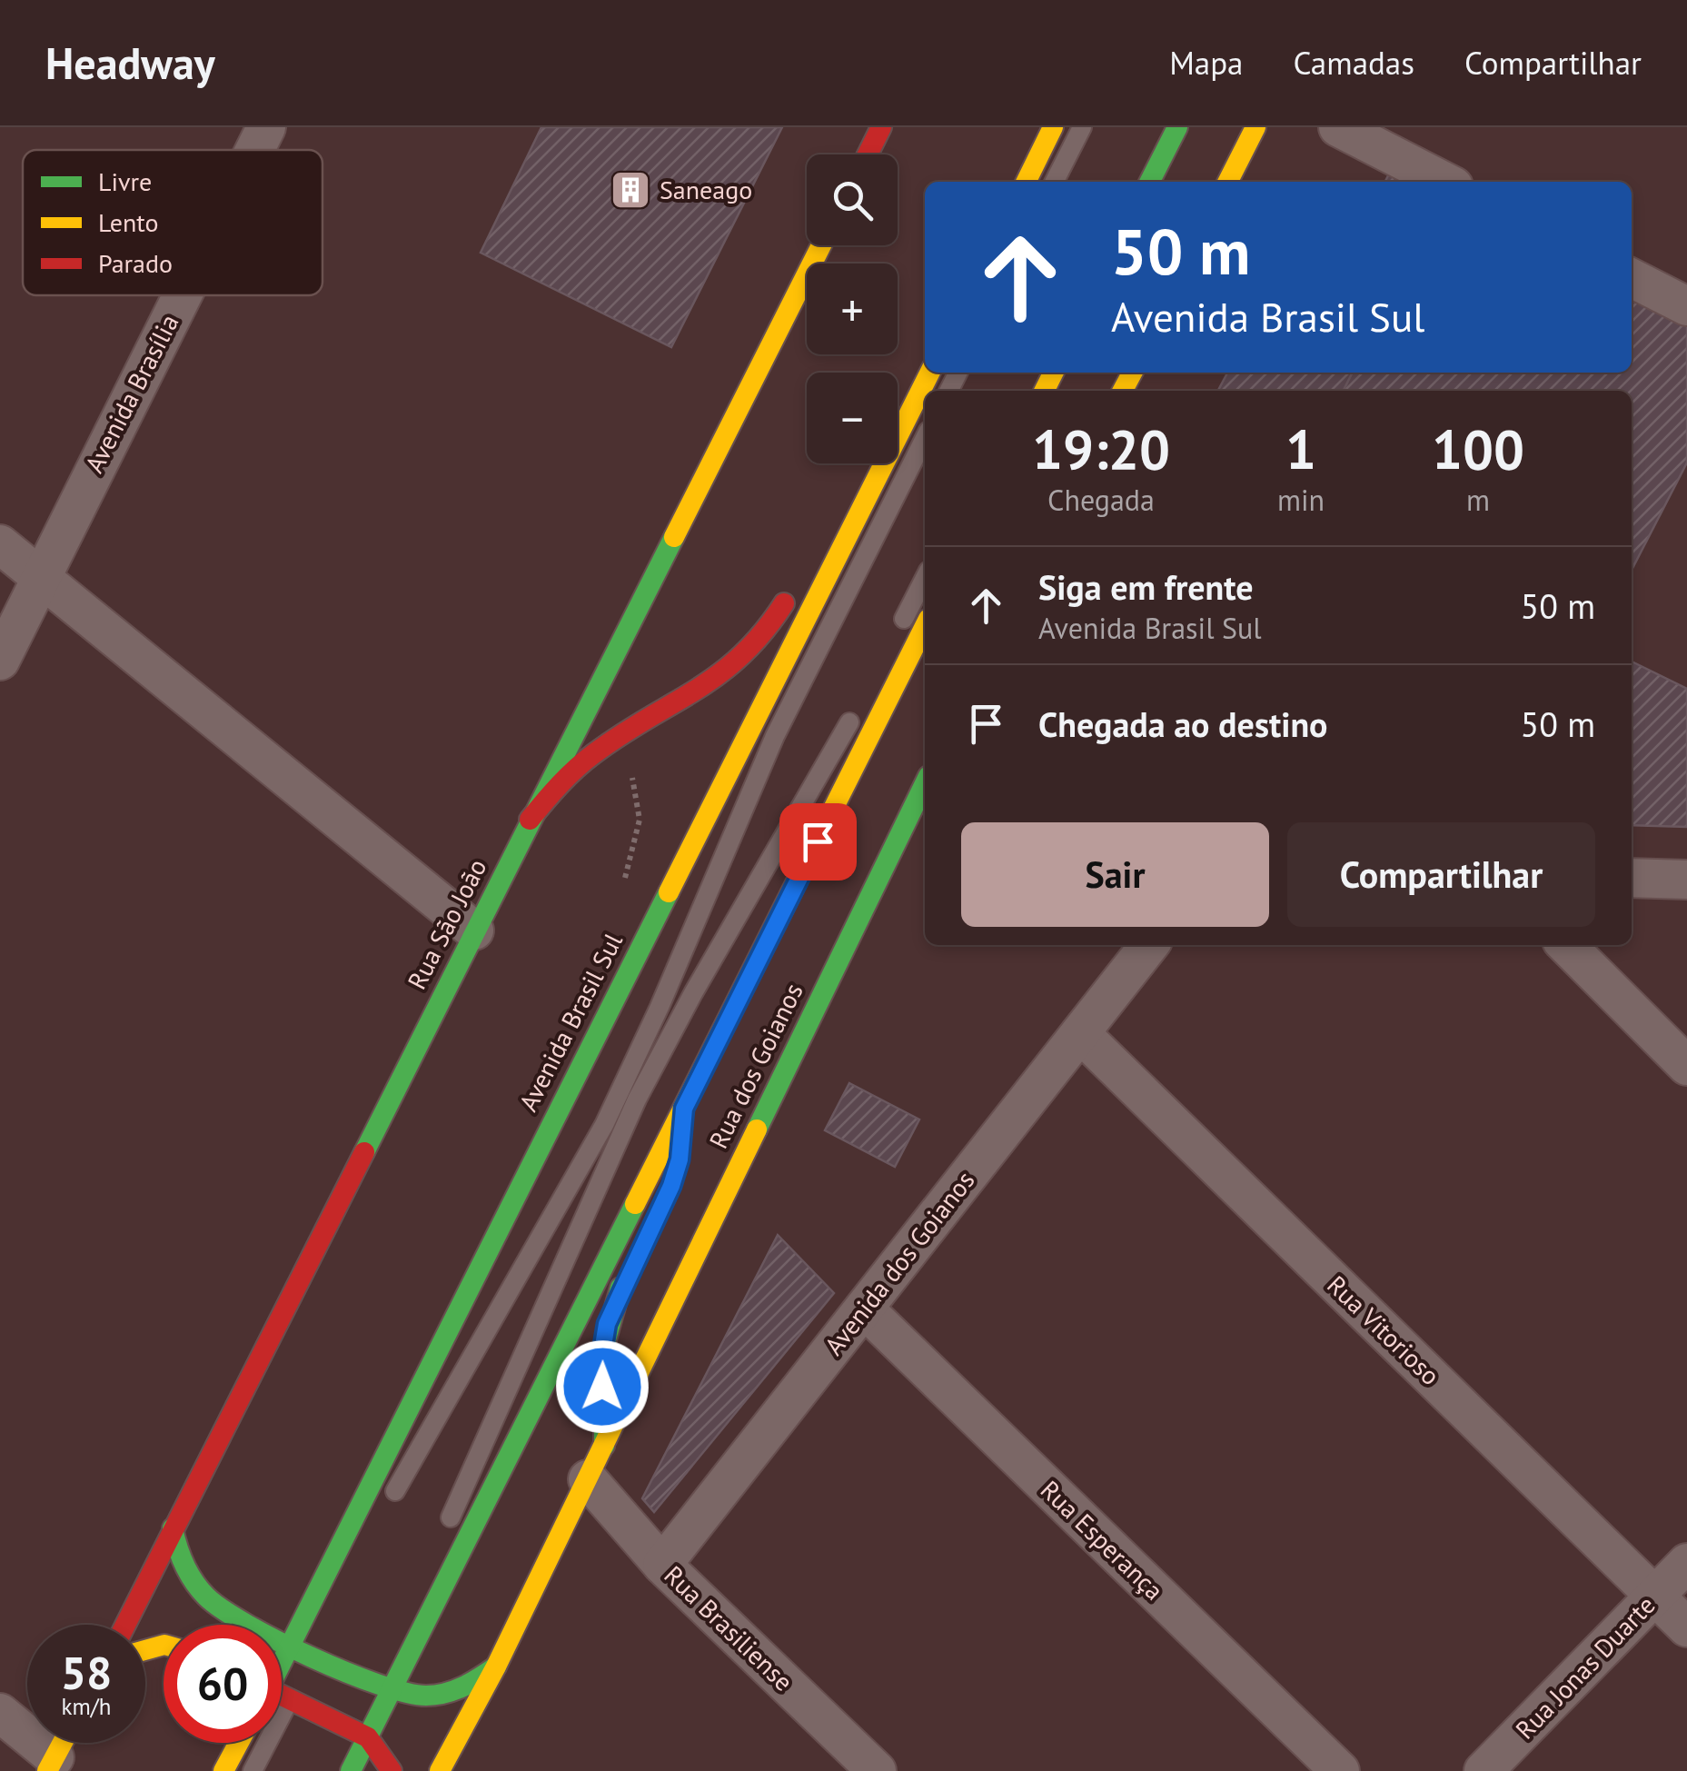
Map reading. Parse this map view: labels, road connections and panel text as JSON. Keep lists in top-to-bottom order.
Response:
{
  "streets": {
    "main road": ["Rua São João", "Avenida Brasil Sul", "Rua dos Goianos"],
    "street": [
      "Avenida Brasília",
      "Avenida dos Goianos",
      "Rua Vitorioso",
      "Rua Esperança",
      "Rua Brasiliense",
      "Rua Jonas Duarte"
    ]
  },
  "crossings": [
    ["Rua dos Goianos", "Rua Brasiliense"],
    ["Avenida dos Goianos", "Rua Vitorioso"],
    ["Avenida dos Goianos", "Rua Esperança"],
    ["Avenida dos Goianos", "Rua Brasiliense"],
    ["Rua Vitorioso", "Rua Jonas Duarte"]
  ],
  "places": {
    "building": ["Saneago"]
  },
  "legend": ["Livre", "Lento", "Parado"],
  "page": {
    "header": "Headway",
    "nav": ["Mapa", "Camadas", "Compartilhar"],
    "map_buttons": ["+", "−"],
    "turn": ["50 m", "Avenida Brasil Sul"],
    "eta": [
      "19:20",
      "Chegada",
      "1",
      "min",
      "100",
      "m"
    ],
    "list": [
      {
        "name": "Siga em frente",
        "note": "Avenida Brasil Sul",
        "value": "50 m"
      },
      {
        "name": "Chegada ao destino",
        "value": "50 m"
      }
    ],
    "buttons": ["Sair", "Compartilhar"],
    "speed": "58 km/h",
    "limit": "60"
  }
}
